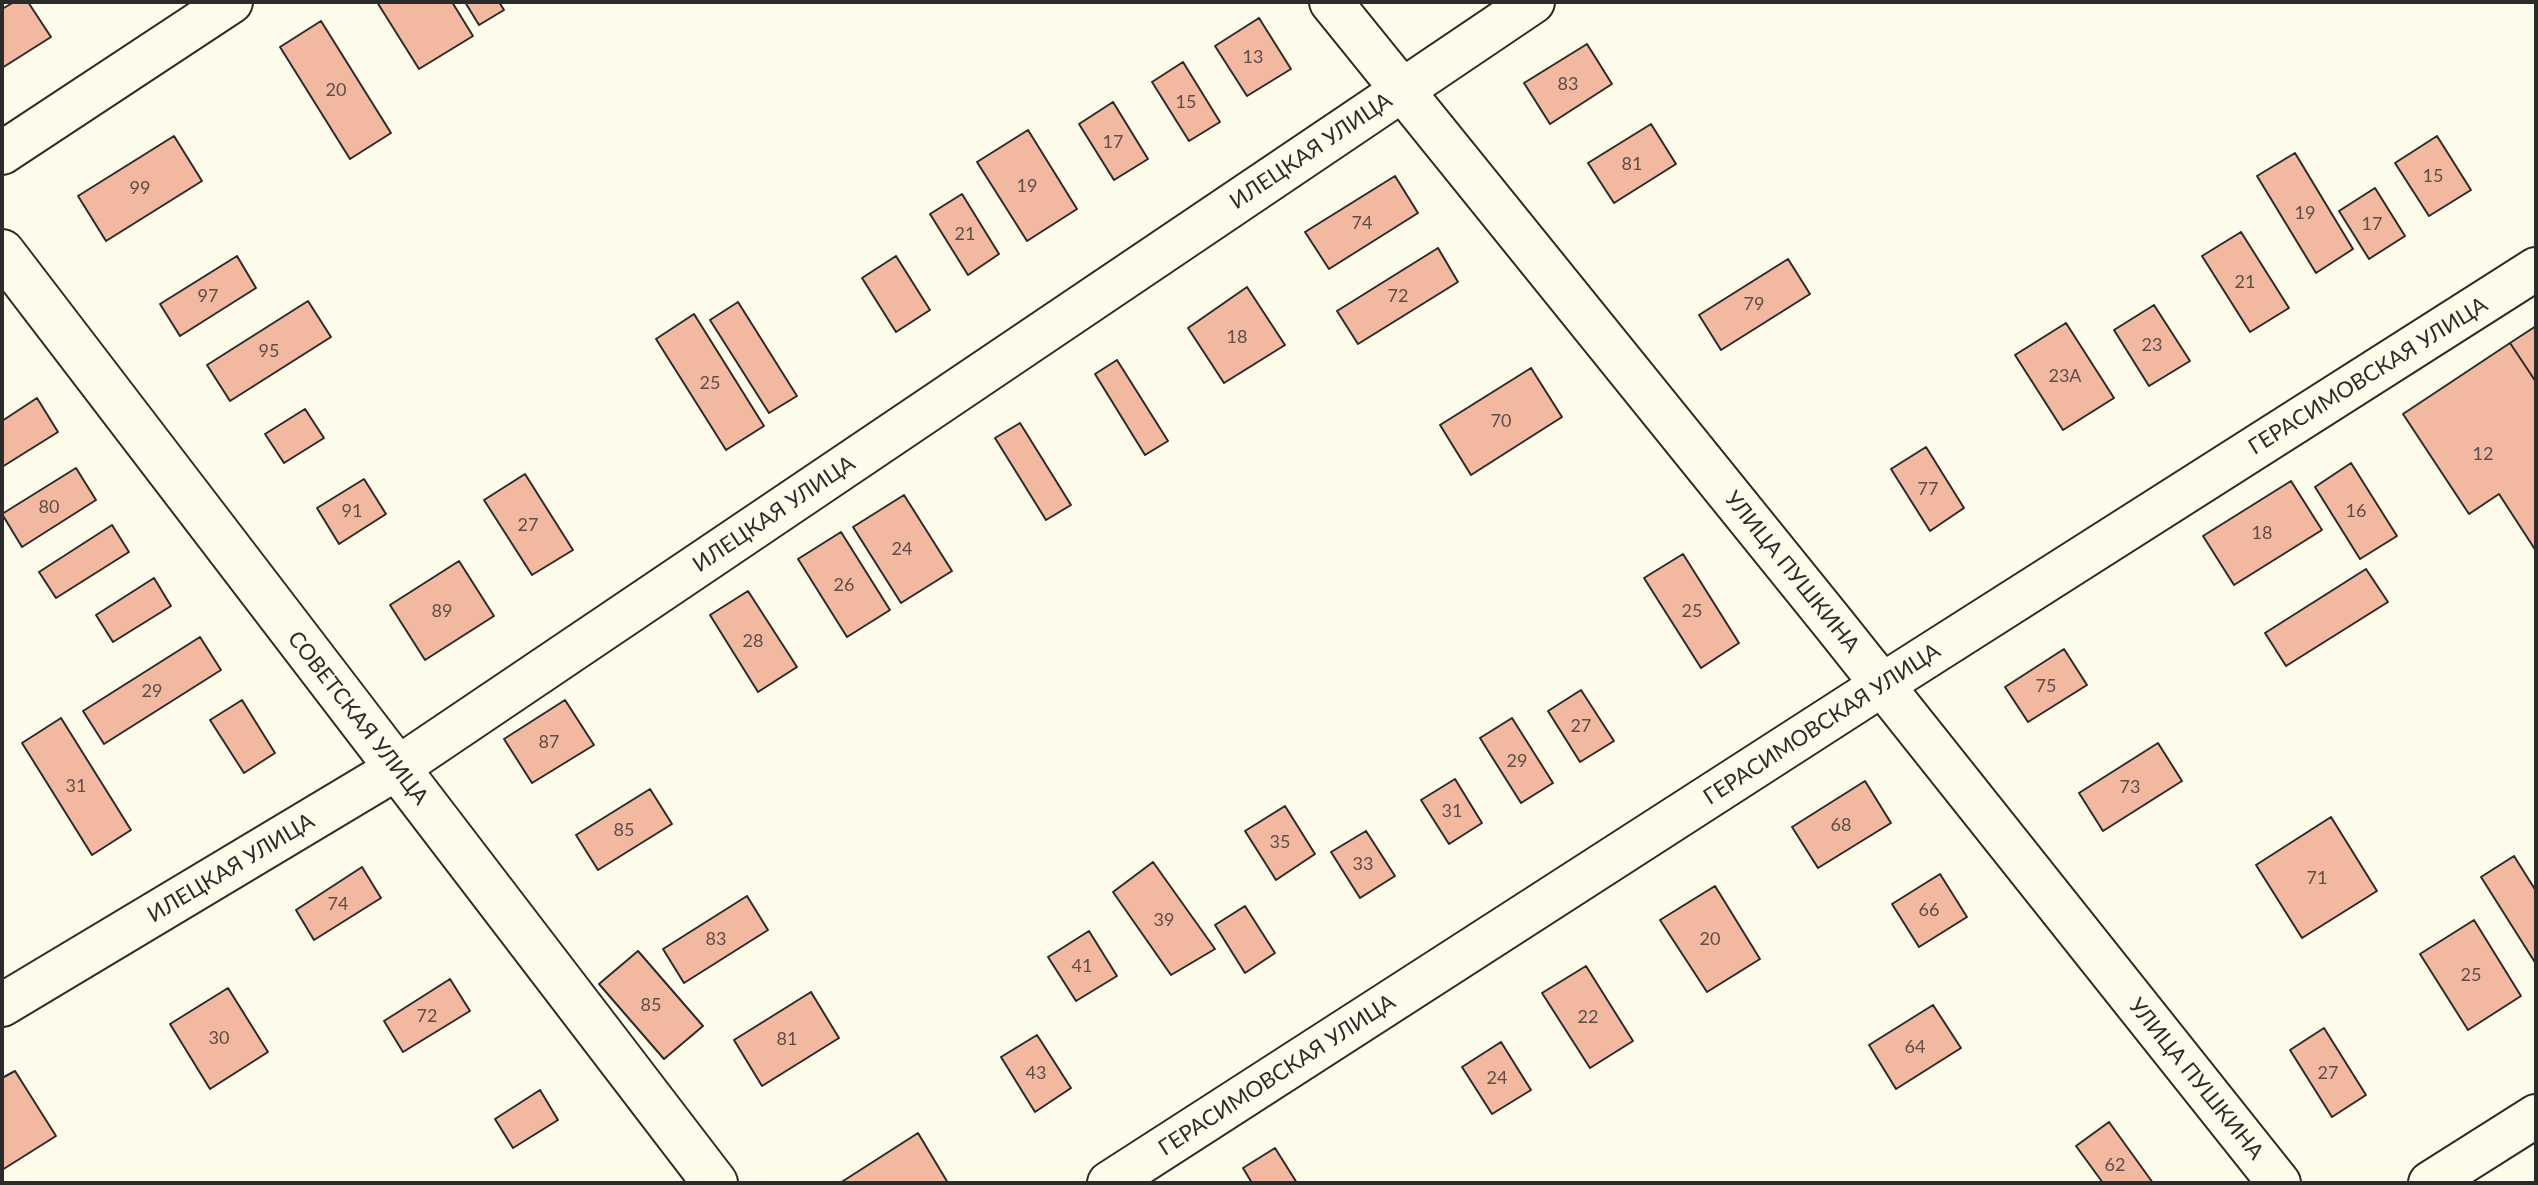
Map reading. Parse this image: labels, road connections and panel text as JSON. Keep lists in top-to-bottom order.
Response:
{
  "streets": {
    "street": [
      "ИЛЕЦКАЯ УЛИЦА",
      "ГЕРАСИМОВСКАЯ УЛИЦА",
      "УЛИЦА ПУШКИНА",
      "СОВЕТСКАЯ УЛИЦА"
    ]
  },
  "crossings": [
    ["ИЛЕЦКАЯ УЛИЦА", "УЛИЦА ПУШКИНА"],
    ["ИЛЕЦКАЯ УЛИЦА", "СОВЕТСКАЯ УЛИЦА"],
    ["ГЕРАСИМОВСКАЯ УЛИЦА", "УЛИЦА ПУШКИНА"]
  ],
  "house_numbers": [
    "13",
    "83",
    "20",
    "15",
    "17",
    "81",
    "15",
    "19",
    "99",
    "19",
    "74",
    "17",
    "21",
    "21",
    "97",
    "72",
    "79",
    "18",
    "23",
    "95",
    "23А",
    "25",
    "70",
    "12",
    "77",
    "80",
    "91",
    "16",
    "27",
    "18",
    "24",
    "26",
    "89",
    "25",
    "28",
    "75",
    "29",
    "27",
    "87",
    "29",
    "31",
    "73",
    "31",
    "68",
    "85",
    "35",
    "33",
    "71",
    "74",
    "66",
    "39",
    "83",
    "20",
    "41",
    "25",
    "85",
    "72",
    "22",
    "30",
    "81",
    "64",
    "43",
    "27",
    "24",
    "62"
  ]
}
